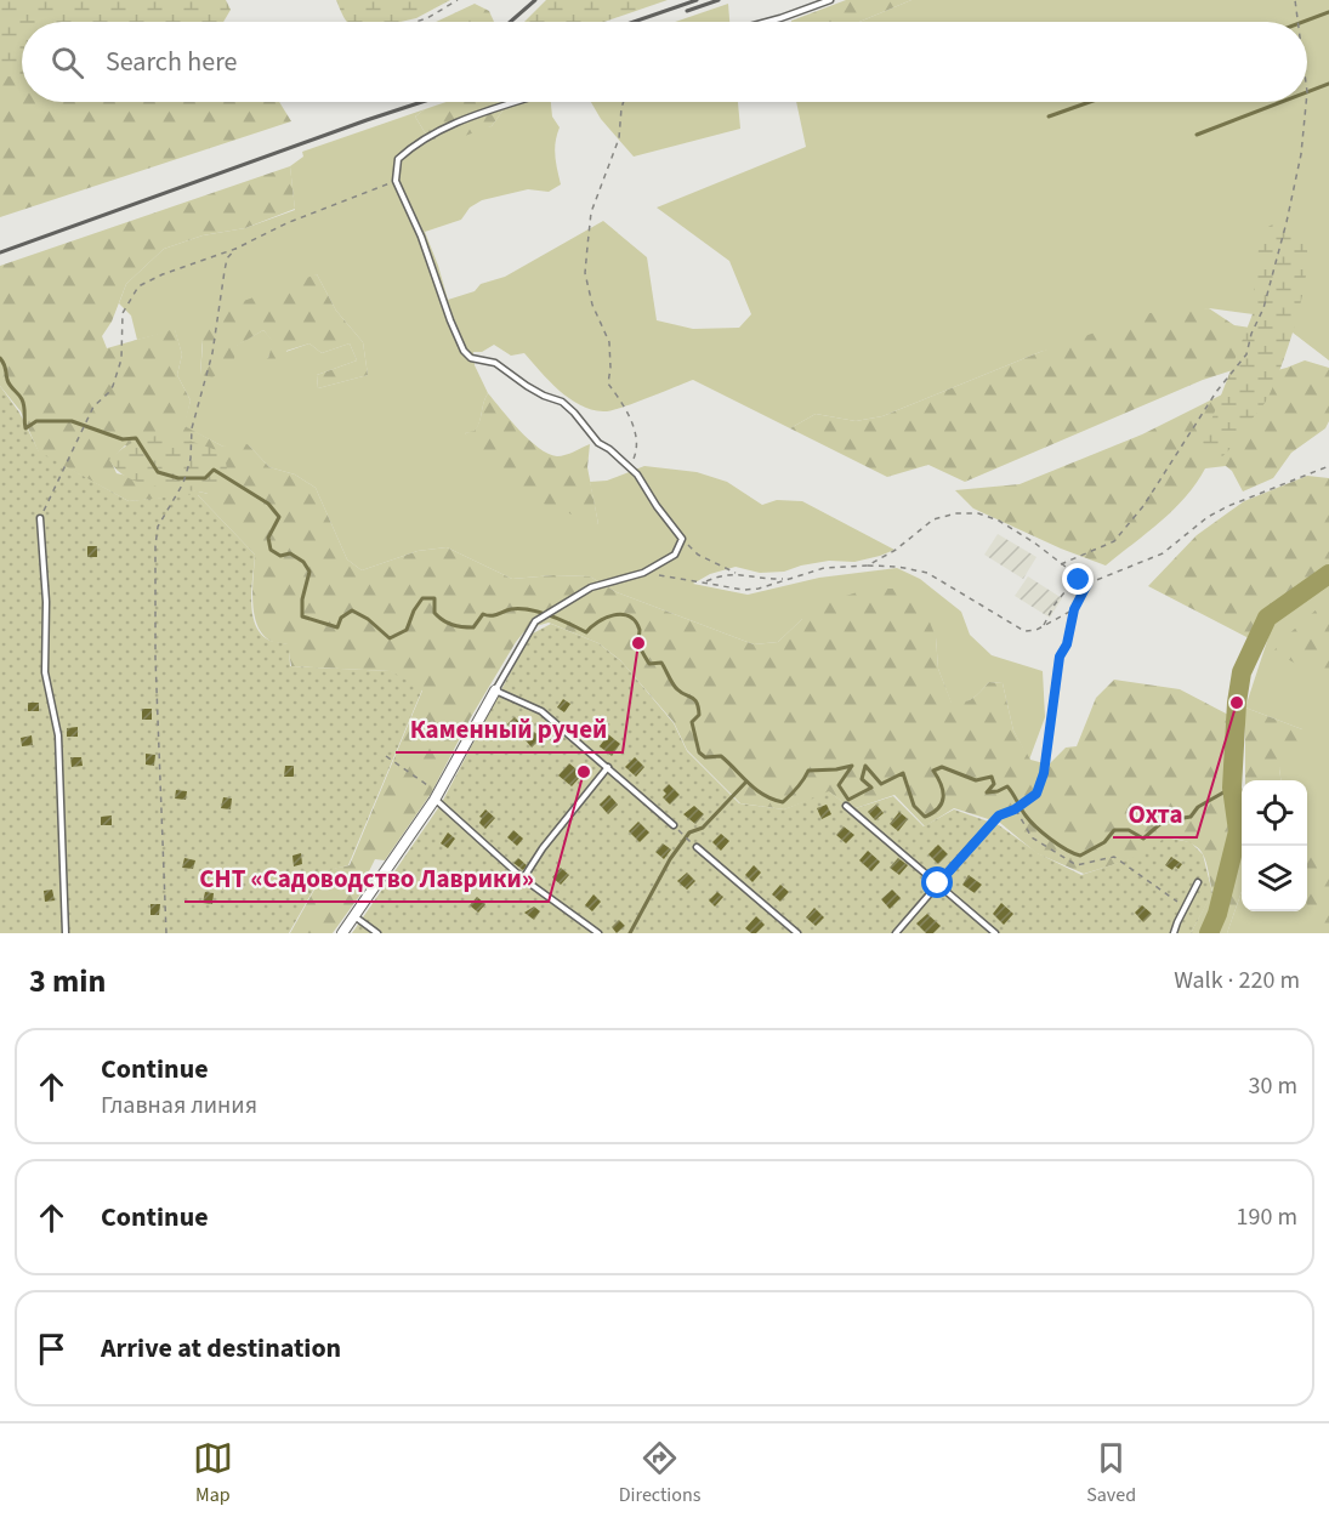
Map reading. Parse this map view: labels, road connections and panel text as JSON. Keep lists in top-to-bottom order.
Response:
{
  "places": ["Каменный ручей", "Охта", "СНТ «Садоводство Лаврики»"],
  "page": {
    "search": "Search here",
    "heading": ["3 min", "Walk · 220 m"],
    "list": [
      ["Continue", "Главная линия", "30 m"],
      ["Continue", "190 m"],
      "Arrive at destination"
    ],
    "nav": ["Map", "Directions", "Saved"]
  }
}
